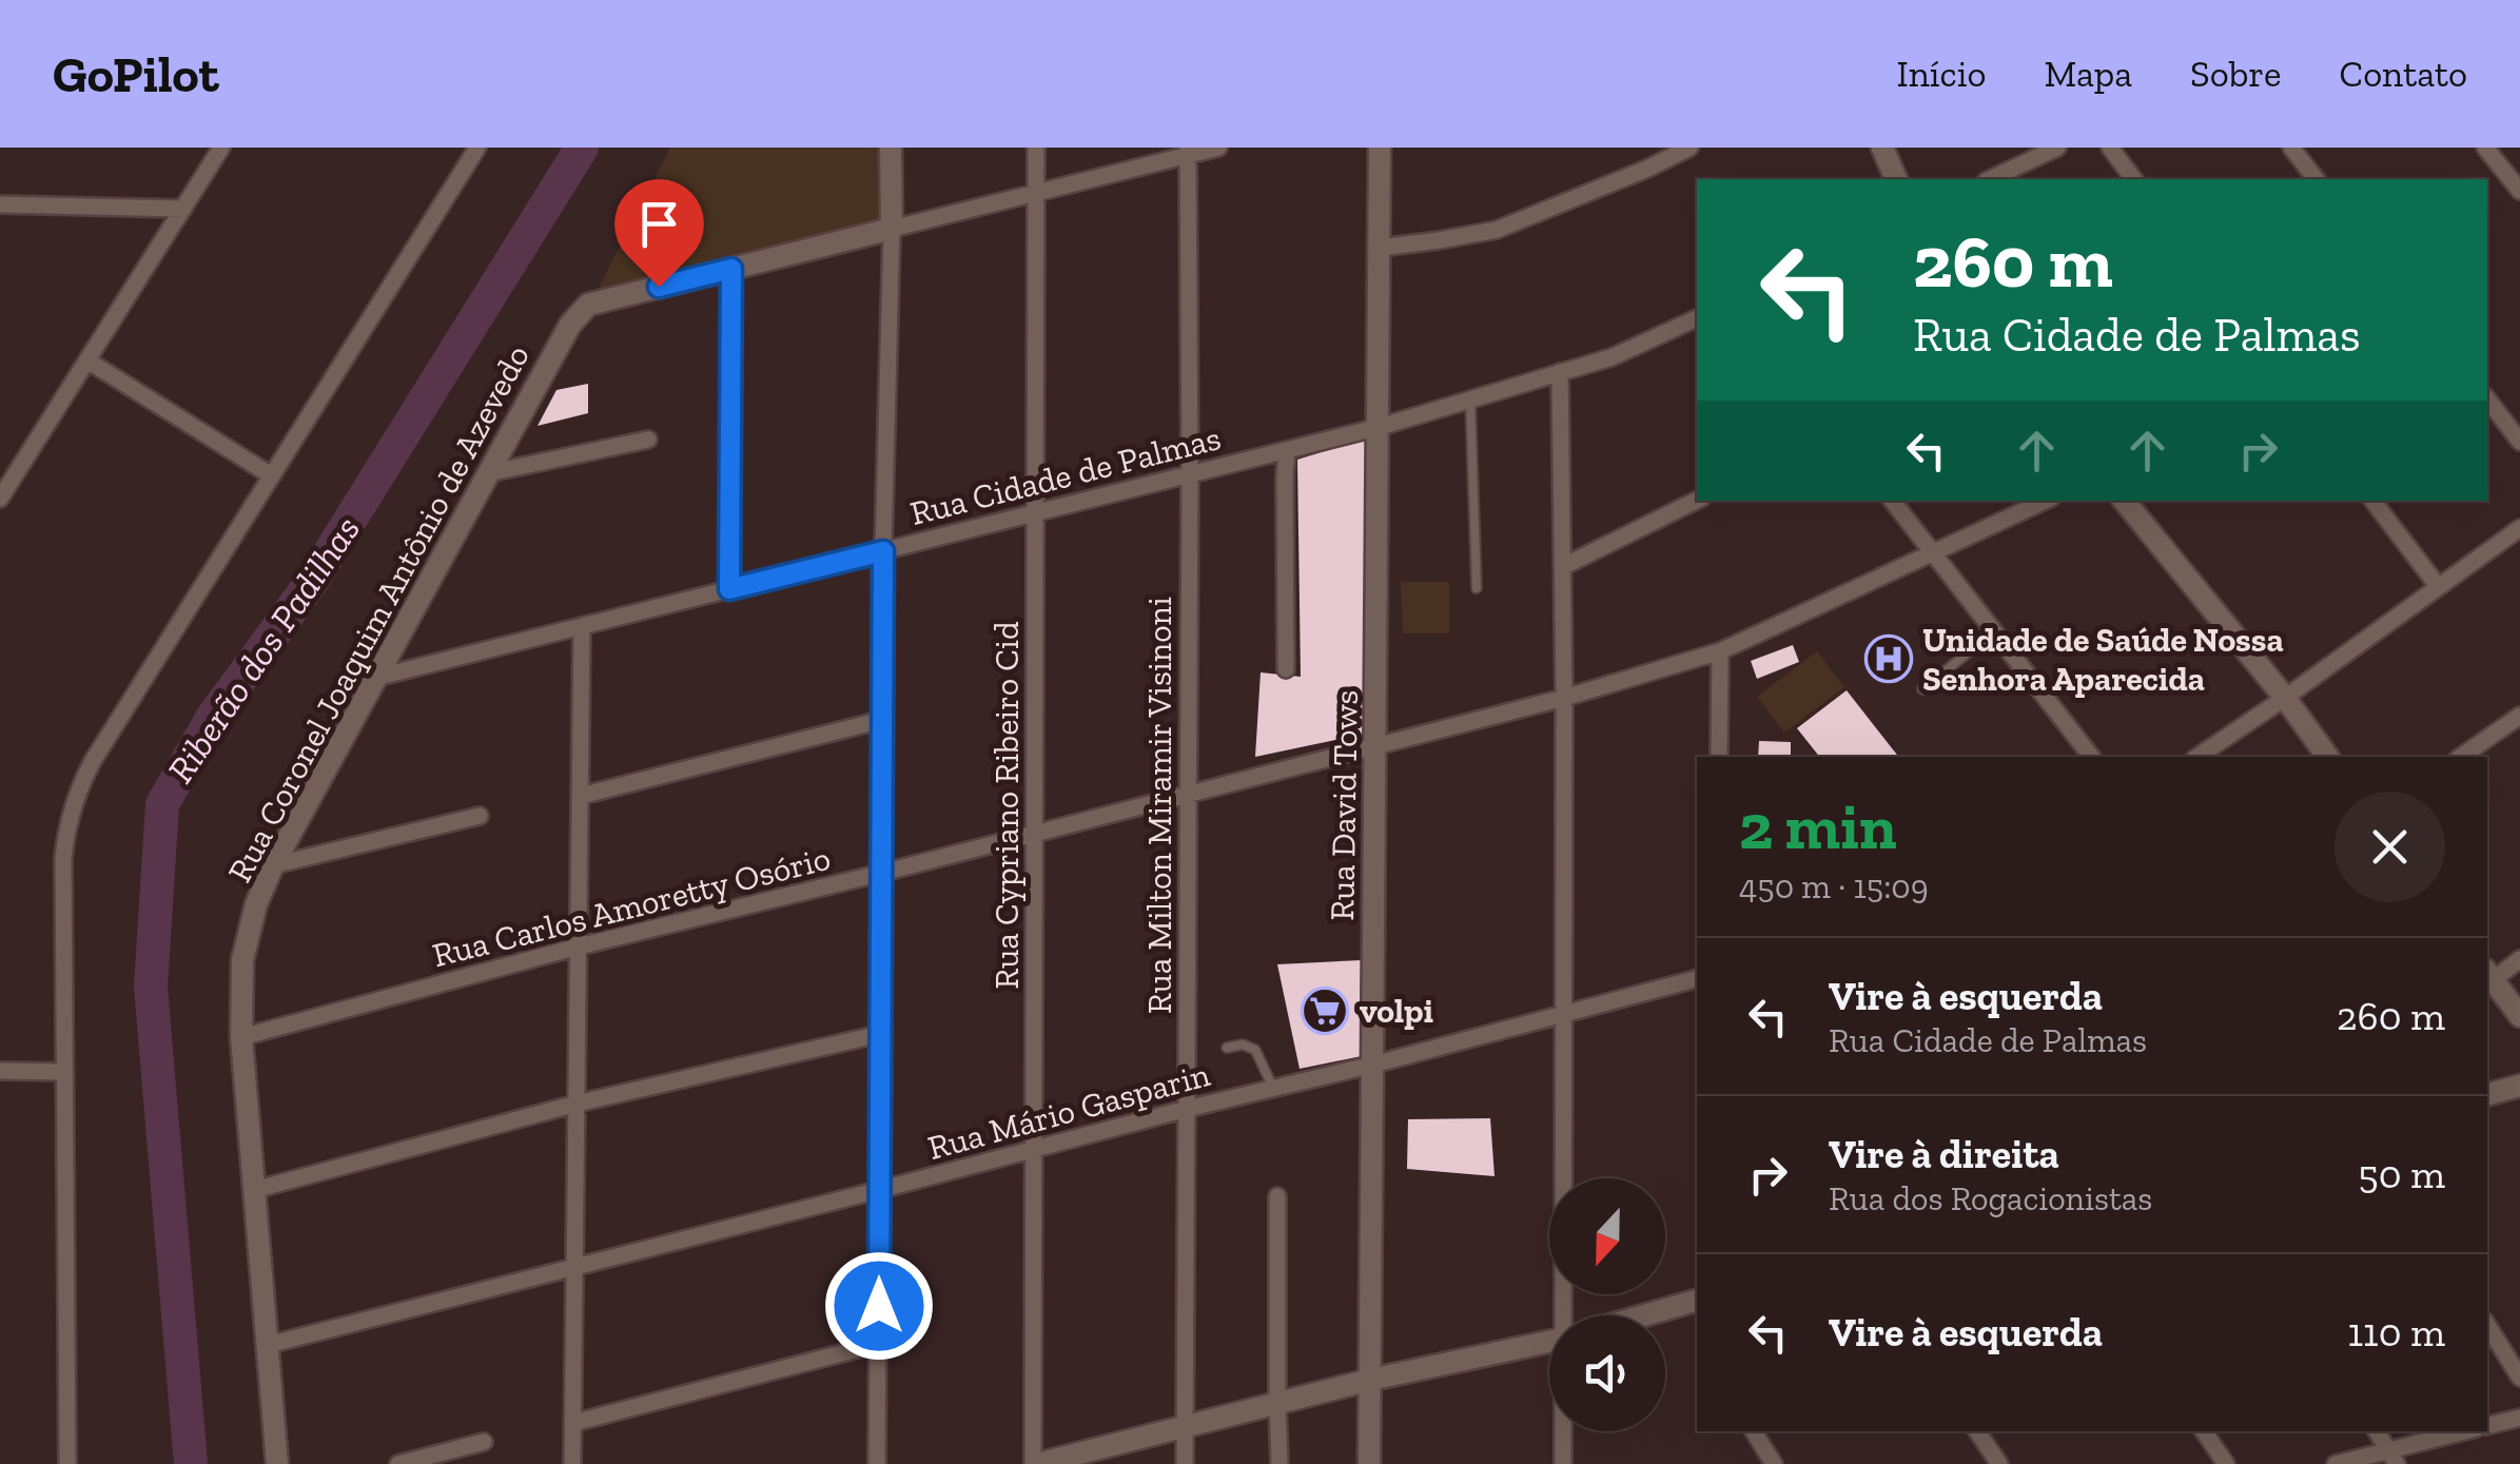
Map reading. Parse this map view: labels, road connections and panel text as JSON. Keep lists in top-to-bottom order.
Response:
{
  "streets": {
    "street": [
      "Rua Cidade de Palmas",
      "Rua Coronel Joaquim Antônio de Azevedo",
      "Rua Cypriano Ribeiro Cid",
      "Rua Milton Miramir Visinoni",
      "Rua David Tows",
      "Rua Carlos Amoretty Osório",
      "Rua Mário Gasparin"
    ]
  },
  "crossings": [
    ["Rua Cidade de Palmas", "Rua Coronel Joaquim Antônio de Azevedo"],
    ["Rua Cidade de Palmas", "Rua Cypriano Ribeiro Cid"],
    ["Rua Cidade de Palmas", "Rua Milton Miramir Visinoni"],
    ["Rua Cidade de Palmas", "Rua David Tows"],
    ["Rua Coronel Joaquim Antônio de Azevedo", "Rua Carlos Amoretty Osório"],
    ["Rua Coronel Joaquim Antônio de Azevedo", "Rua Mário Gasparin"],
    ["Rua Cypriano Ribeiro Cid", "Rua Carlos Amoretty Osório"],
    ["Rua Cypriano Ribeiro Cid", "Rua Mário Gasparin"],
    ["Rua Milton Miramir Visinoni", "Rua Carlos Amoretty Osório"],
    ["Rua Milton Miramir Visinoni", "Rua Mário Gasparin"],
    ["Rua David Tows", "Rua Carlos Amoretty Osório"],
    ["Rua David Tows", "Rua Mário Gasparin"]
  ],
  "water": ["Riberão dos Padilhas"],
  "places": {
    "hospital": ["Unidade de Saúde Nossa Senhora Aparecida"],
    "supermarket": ["volpi"]
  },
  "north": "bottom",
  "page": {
    "header": "GoPilot",
    "nav": [
      "Início",
      "Mapa",
      "Sobre",
      "Contato"
    ],
    "turn": ["260 m", "Rua Cidade de Palmas"],
    "heading": ["2 min", "450 m · 15:09"],
    "list": [
      {
        "name": "Vire à esquerda",
        "note": "Rua Cidade de Palmas",
        "value": "260 m"
      },
      {
        "name": "Vire à direita",
        "note": "Rua dos Rogacionistas",
        "value": "50 m"
      },
      {
        "name": "Vire à esquerda",
        "value": "110 m"
      }
    ]
  }
}
